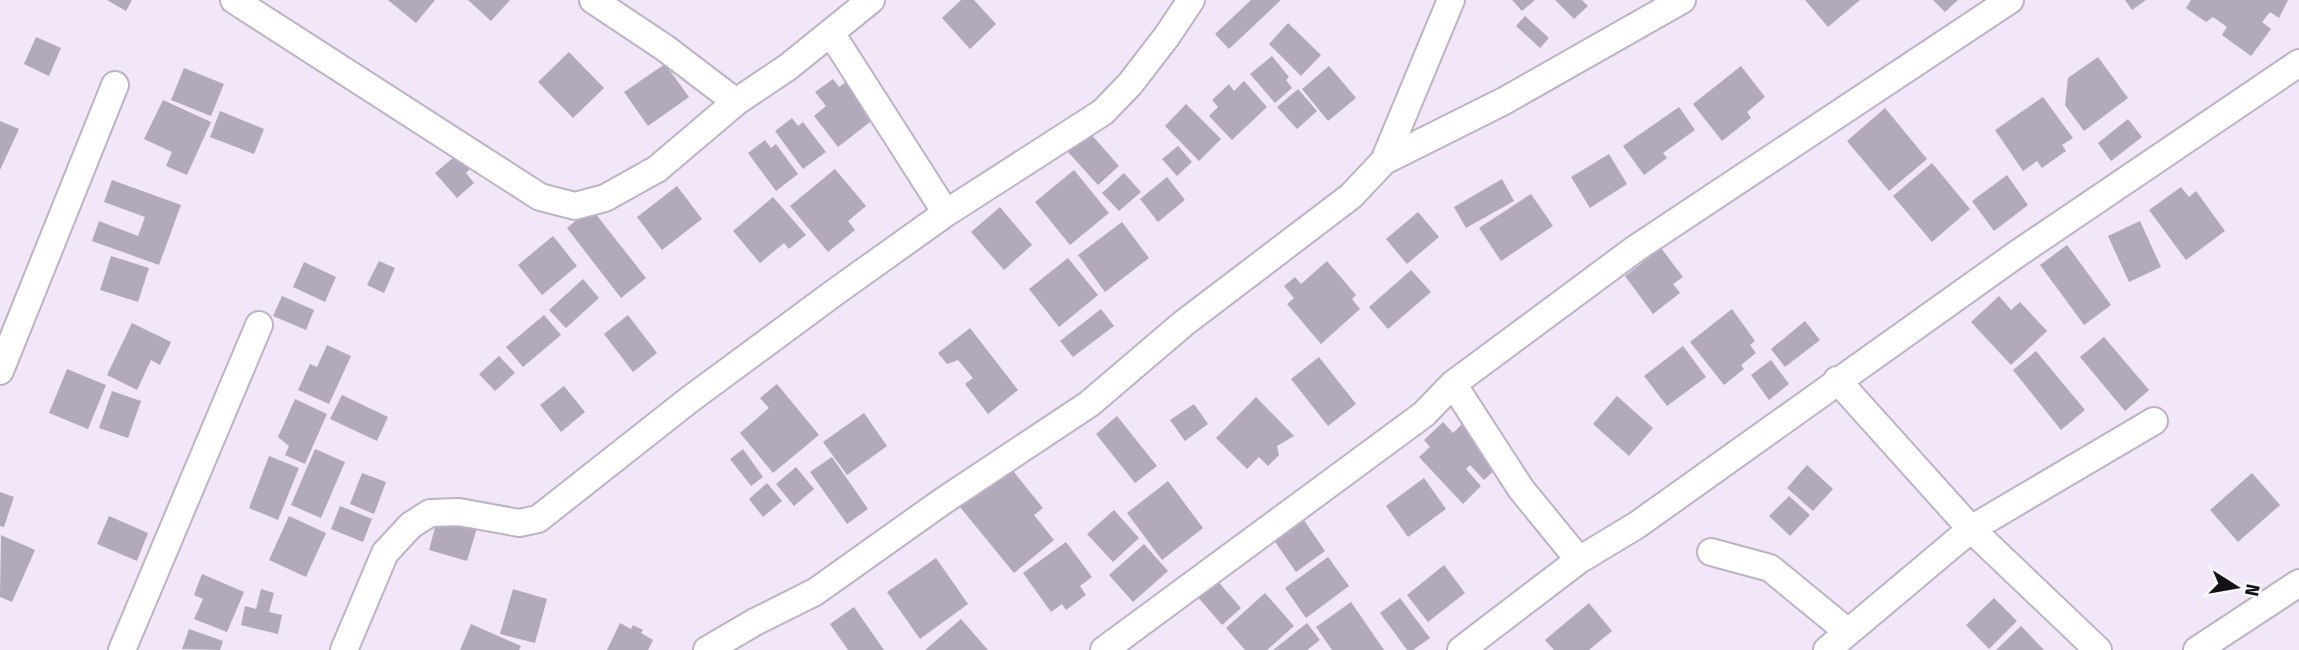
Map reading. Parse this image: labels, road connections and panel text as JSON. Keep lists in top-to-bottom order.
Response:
{
  "north": "right"
}
